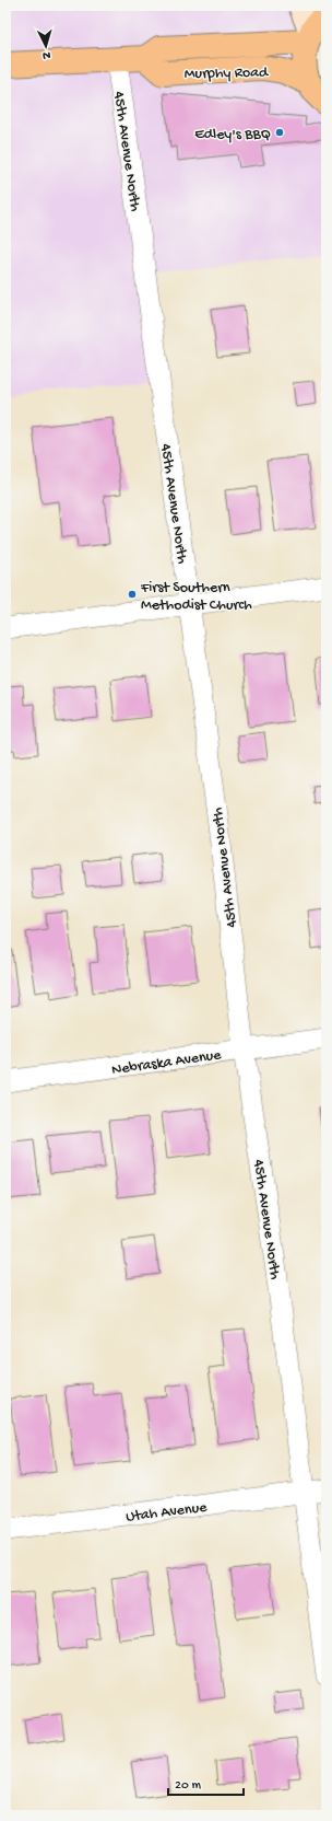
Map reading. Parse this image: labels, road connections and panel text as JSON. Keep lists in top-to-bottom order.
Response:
{
  "streets": {
    "main road": ["Murphy Road"],
    "street": ["45th Avenue North", "Nebraska Avenue", "Utah Avenue"]
  },
  "crossings": [
    ["Murphy Road", "45th Avenue North"],
    ["45th Avenue North", "Nebraska Avenue"],
    ["45th Avenue North", "Utah Avenue"]
  ],
  "places": ["Edley's BBQ", "First Southern Methodist Church"],
  "scale_bar": "20 m",
  "north": "bottom"
}
